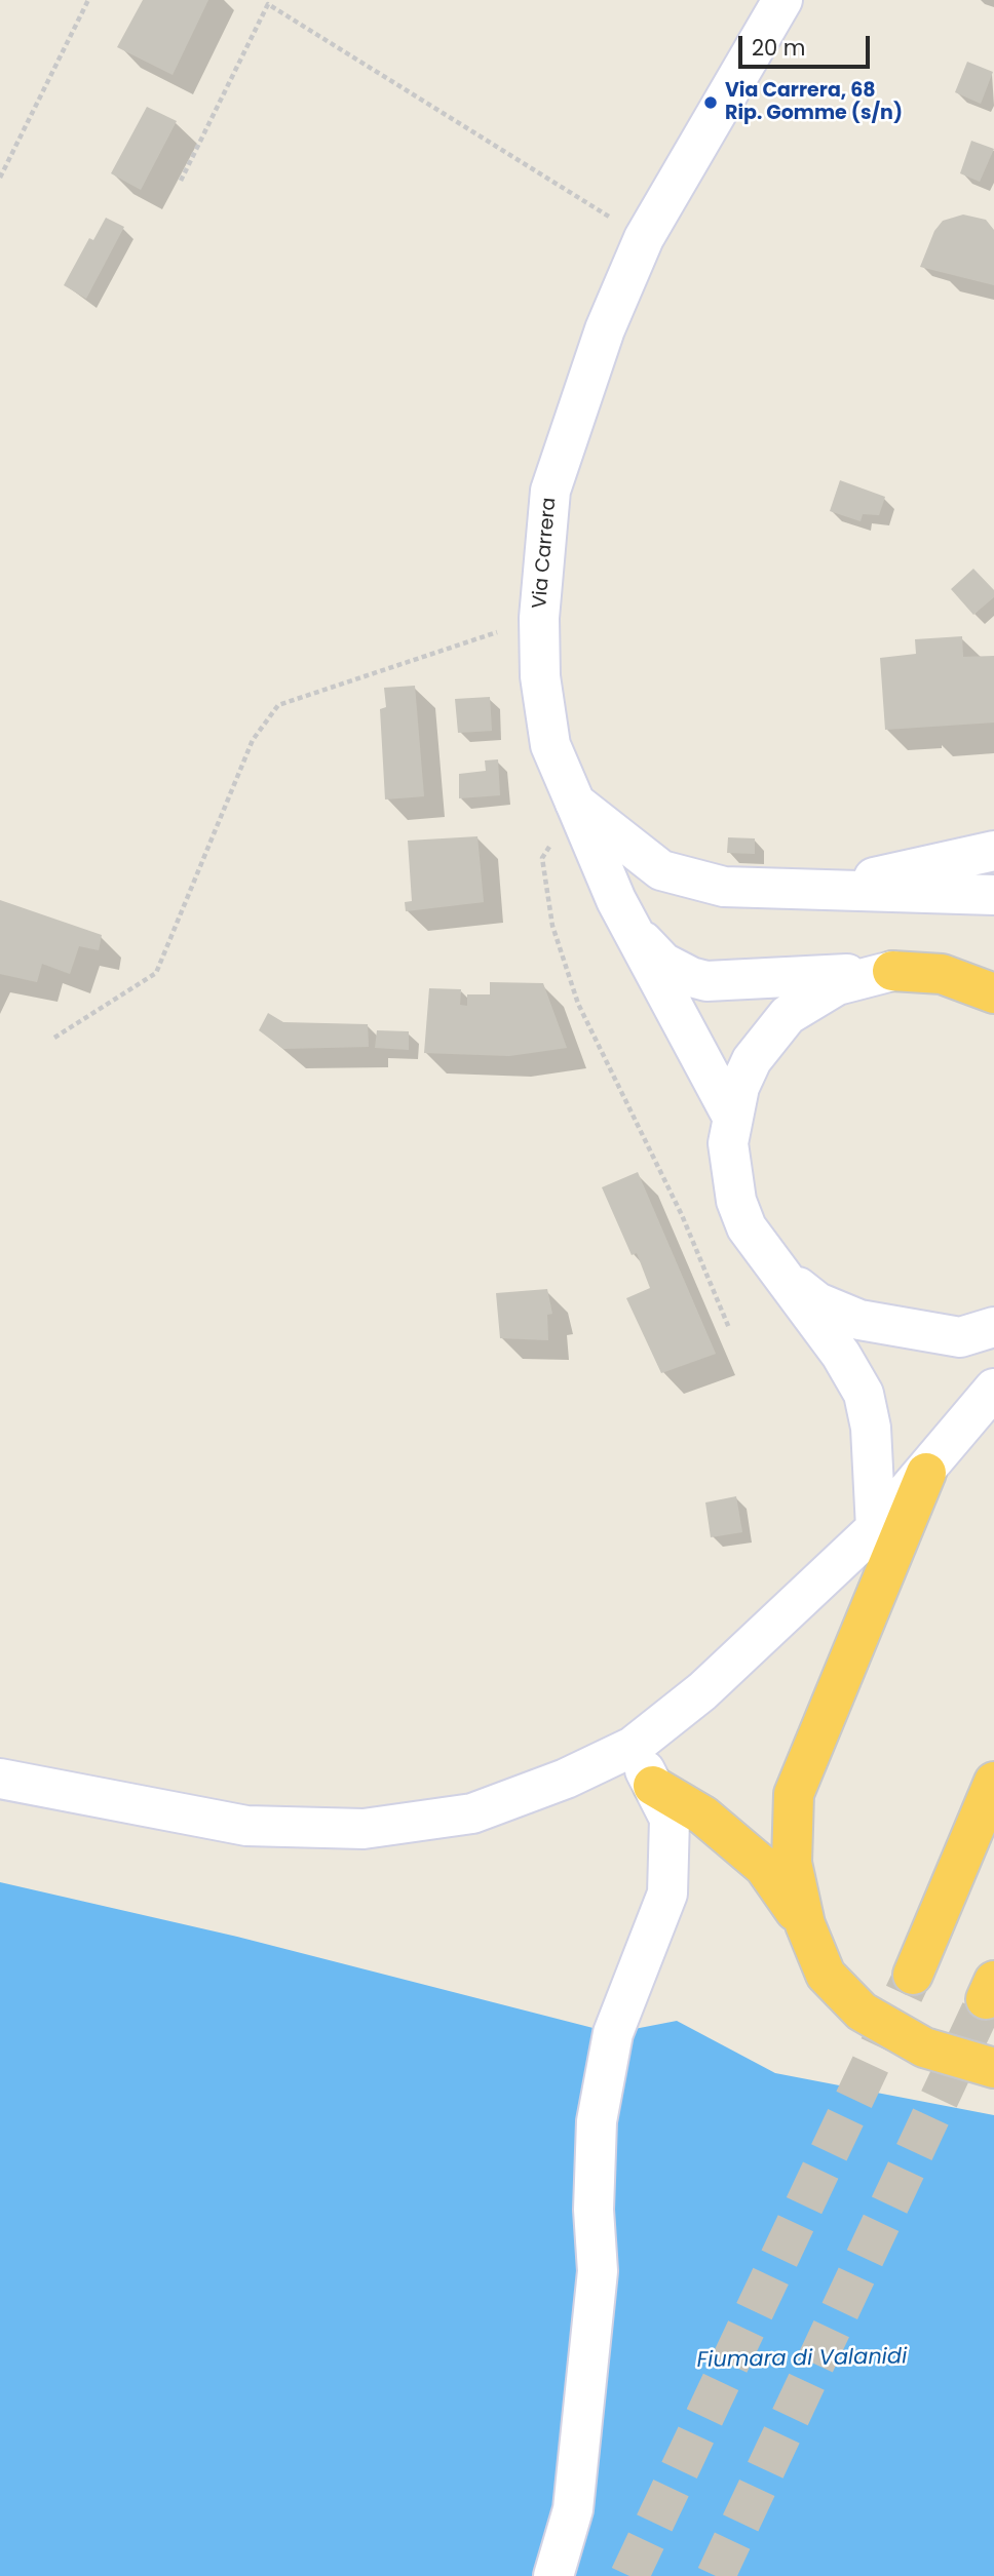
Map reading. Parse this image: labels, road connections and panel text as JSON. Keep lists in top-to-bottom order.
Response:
{
  "streets": {
    "street": ["Via Carrera"]
  },
  "water": ["Fiumara di Valanidi"],
  "places": ["Via Carrera, 68 Rip. Gomme (s/n)"],
  "scale_bar": "20 m"
}
